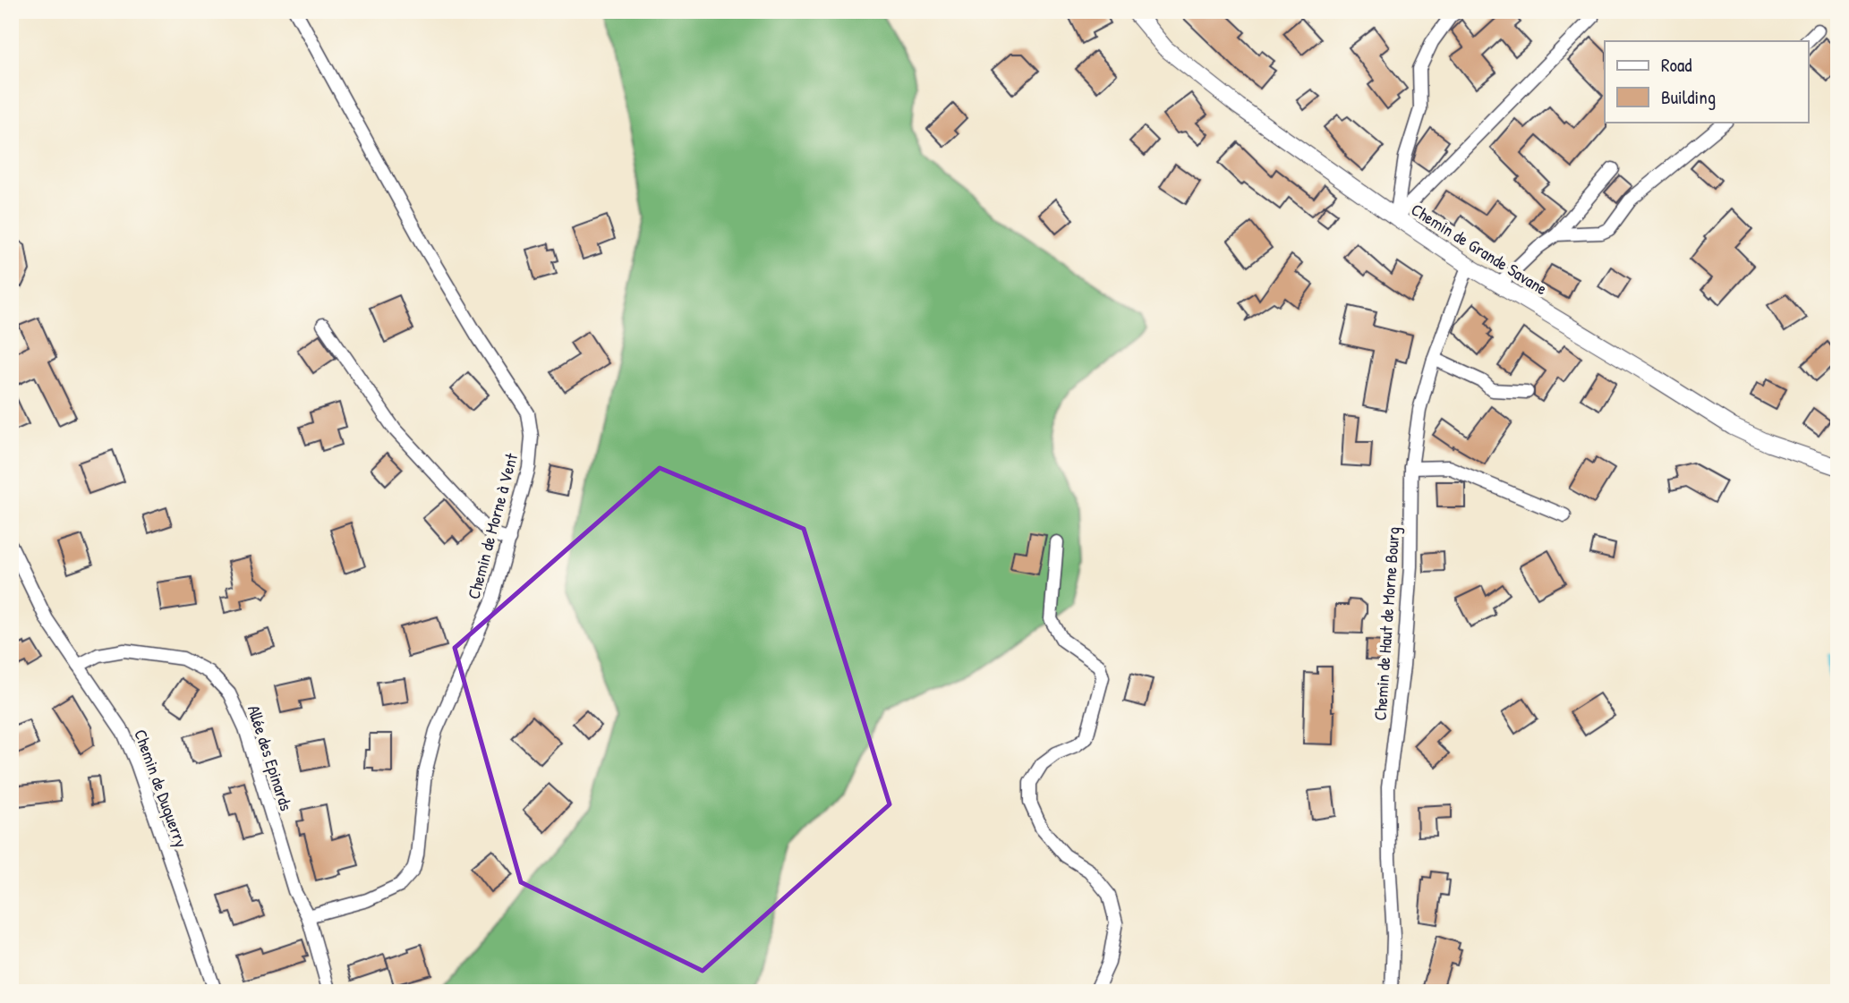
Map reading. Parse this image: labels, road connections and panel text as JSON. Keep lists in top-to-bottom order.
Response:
{
  "streets": {
    "street": [
      "Chemin de Grande Savane",
      "Chemin de Morne à Vent",
      "Chemin de Haut de Morne Bourg",
      "Allée des Epinards",
      "Chemin de Duquerry"
    ]
  },
  "crossings": [
    ["Chemin de Grande Savane", "Chemin de Haut de Morne Bourg"],
    ["Chemin de Morne à Vent", "Allée des Epinards"],
    ["Allée des Epinards", "Chemin de Duquerry"]
  ],
  "legend": ["Road", "Building"]
}
